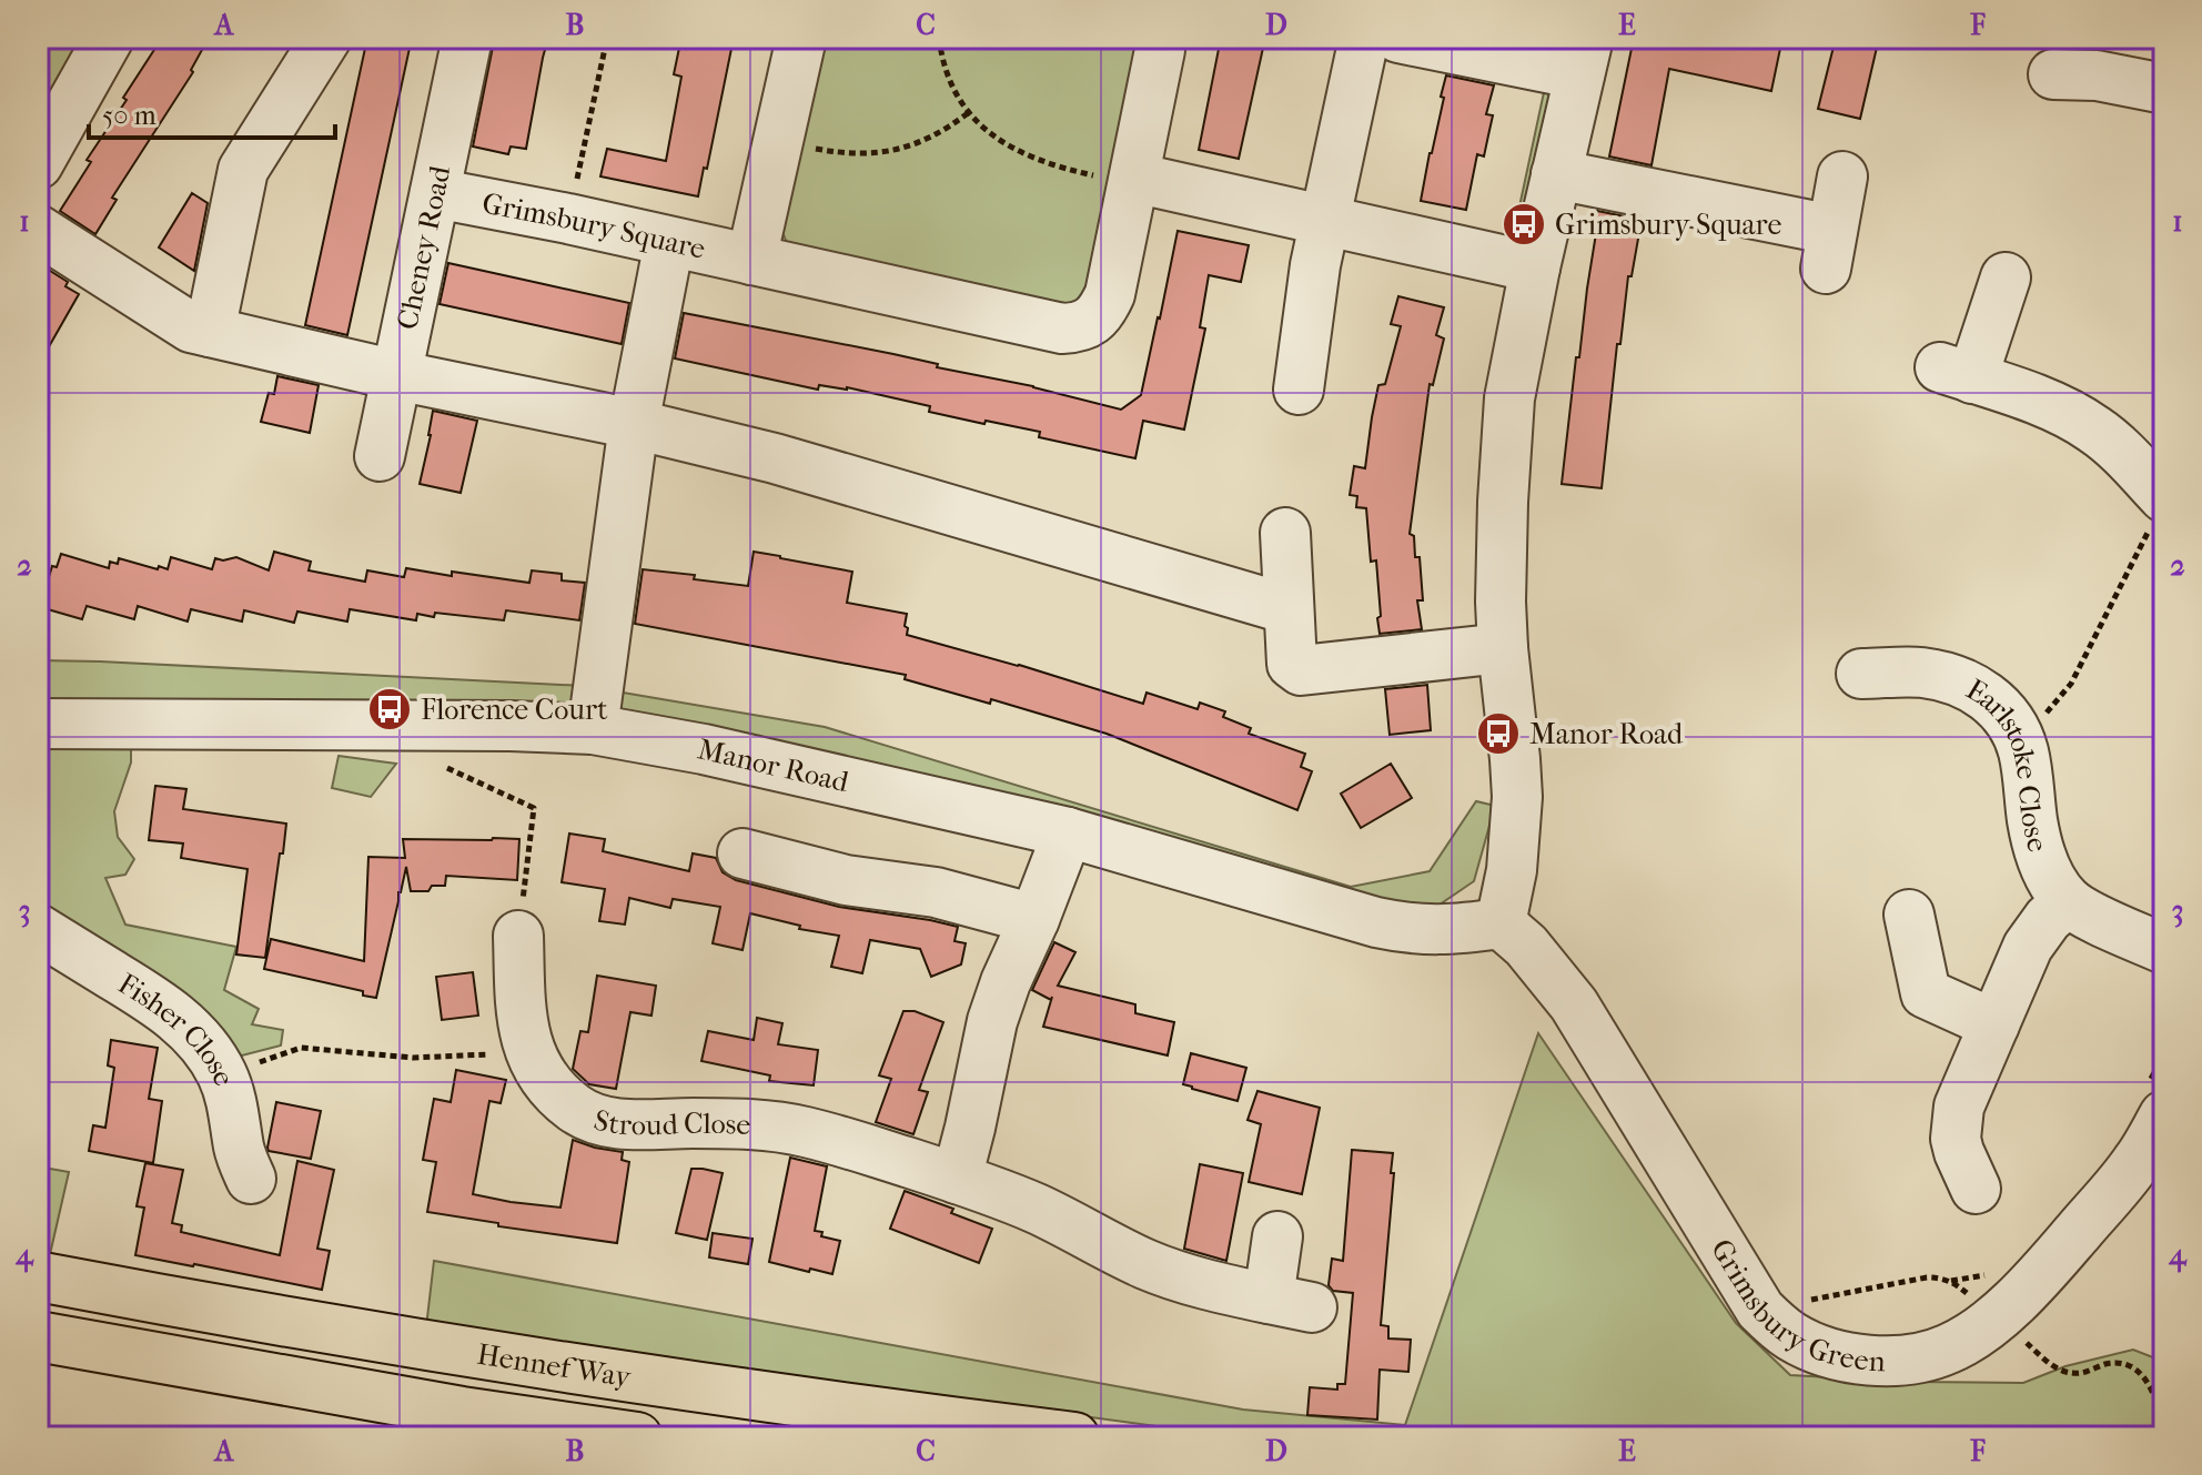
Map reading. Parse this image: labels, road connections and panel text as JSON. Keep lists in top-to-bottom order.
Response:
{
  "streets": {
    "highway": ["Hennef Way"],
    "street": [
      "Grimsbury Square",
      "Cheney Road",
      "Manor Road",
      "Earlstoke Close",
      "Fisher Close",
      "Stroud Close",
      "Grimsbury Green"
    ]
  },
  "crossings": [
    ["Grimsbury Square", "Cheney Road"],
    ["Manor Road", "Grimsbury Green"]
  ],
  "places": {
    "bus stop": ["Grimsbury Square", "Florence Court", "Manor Road"]
  },
  "scale_bar": "50 m",
  "grid": {
    "columns": [
      "A",
      "B",
      "C",
      "D",
      "E",
      "F"
    ],
    "rows": [
      "1",
      "2",
      "3",
      "4"
    ]
  }
}
